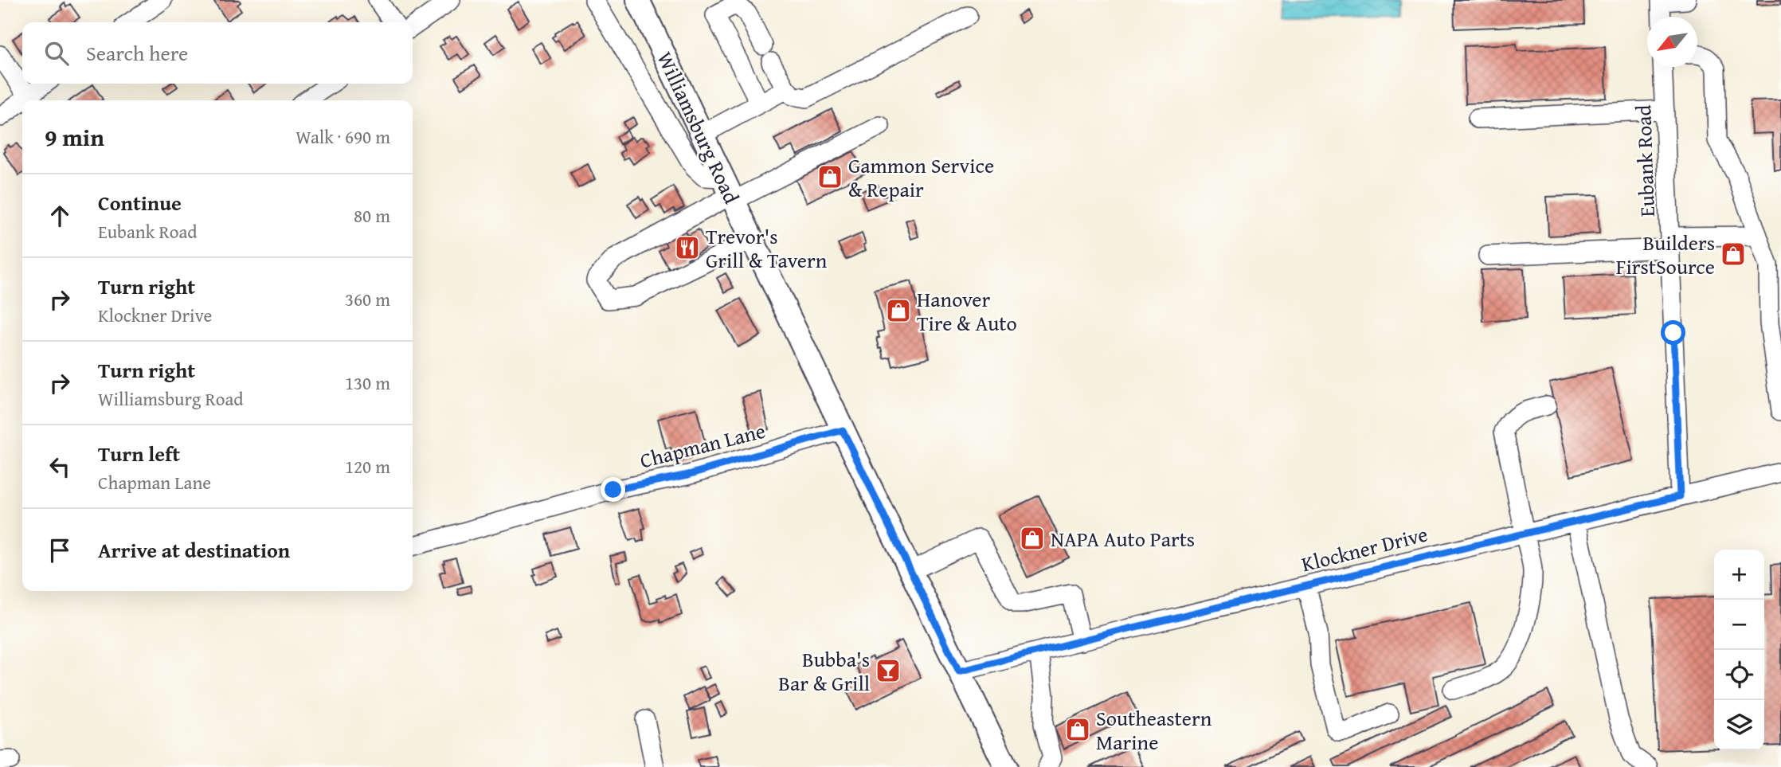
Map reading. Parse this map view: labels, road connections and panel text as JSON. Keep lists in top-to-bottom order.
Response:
{
  "streets": {
    "main road": ["Williamsburg Road"],
    "street": ["Eubank Road", "Chapman Lane", "Klockner Drive"]
  },
  "crossings": [
    ["Williamsburg Road", "Chapman Lane"],
    ["Williamsburg Road", "Klockner Drive"],
    ["Eubank Road", "Klockner Drive"]
  ],
  "places": {
    "shop": [
      "Gammon Service & Repair",
      "Builders FirstSource",
      "Hanover Tire & Auto",
      "NAPA Auto Parts",
      "Southeastern Marine"
    ],
    "restaurant": ["Trevor's Grill & Tavern"],
    "bar": ["Bubba's Bar & Grill"]
  },
  "north": "bottom left",
  "page": {
    "search": "Search here",
    "heading": ["9 min", "Walk · 690 m"],
    "list": [
      ["Continue", "Eubank Road", "80 m"],
      ["Turn right", "Klockner Drive", "360 m"],
      ["Turn right", "Williamsburg Road", "130 m"],
      ["Turn left", "Chapman Lane", "120 m"],
      "Arrive at destination"
    ],
    "map_buttons": ["+", "−"]
  }
}
